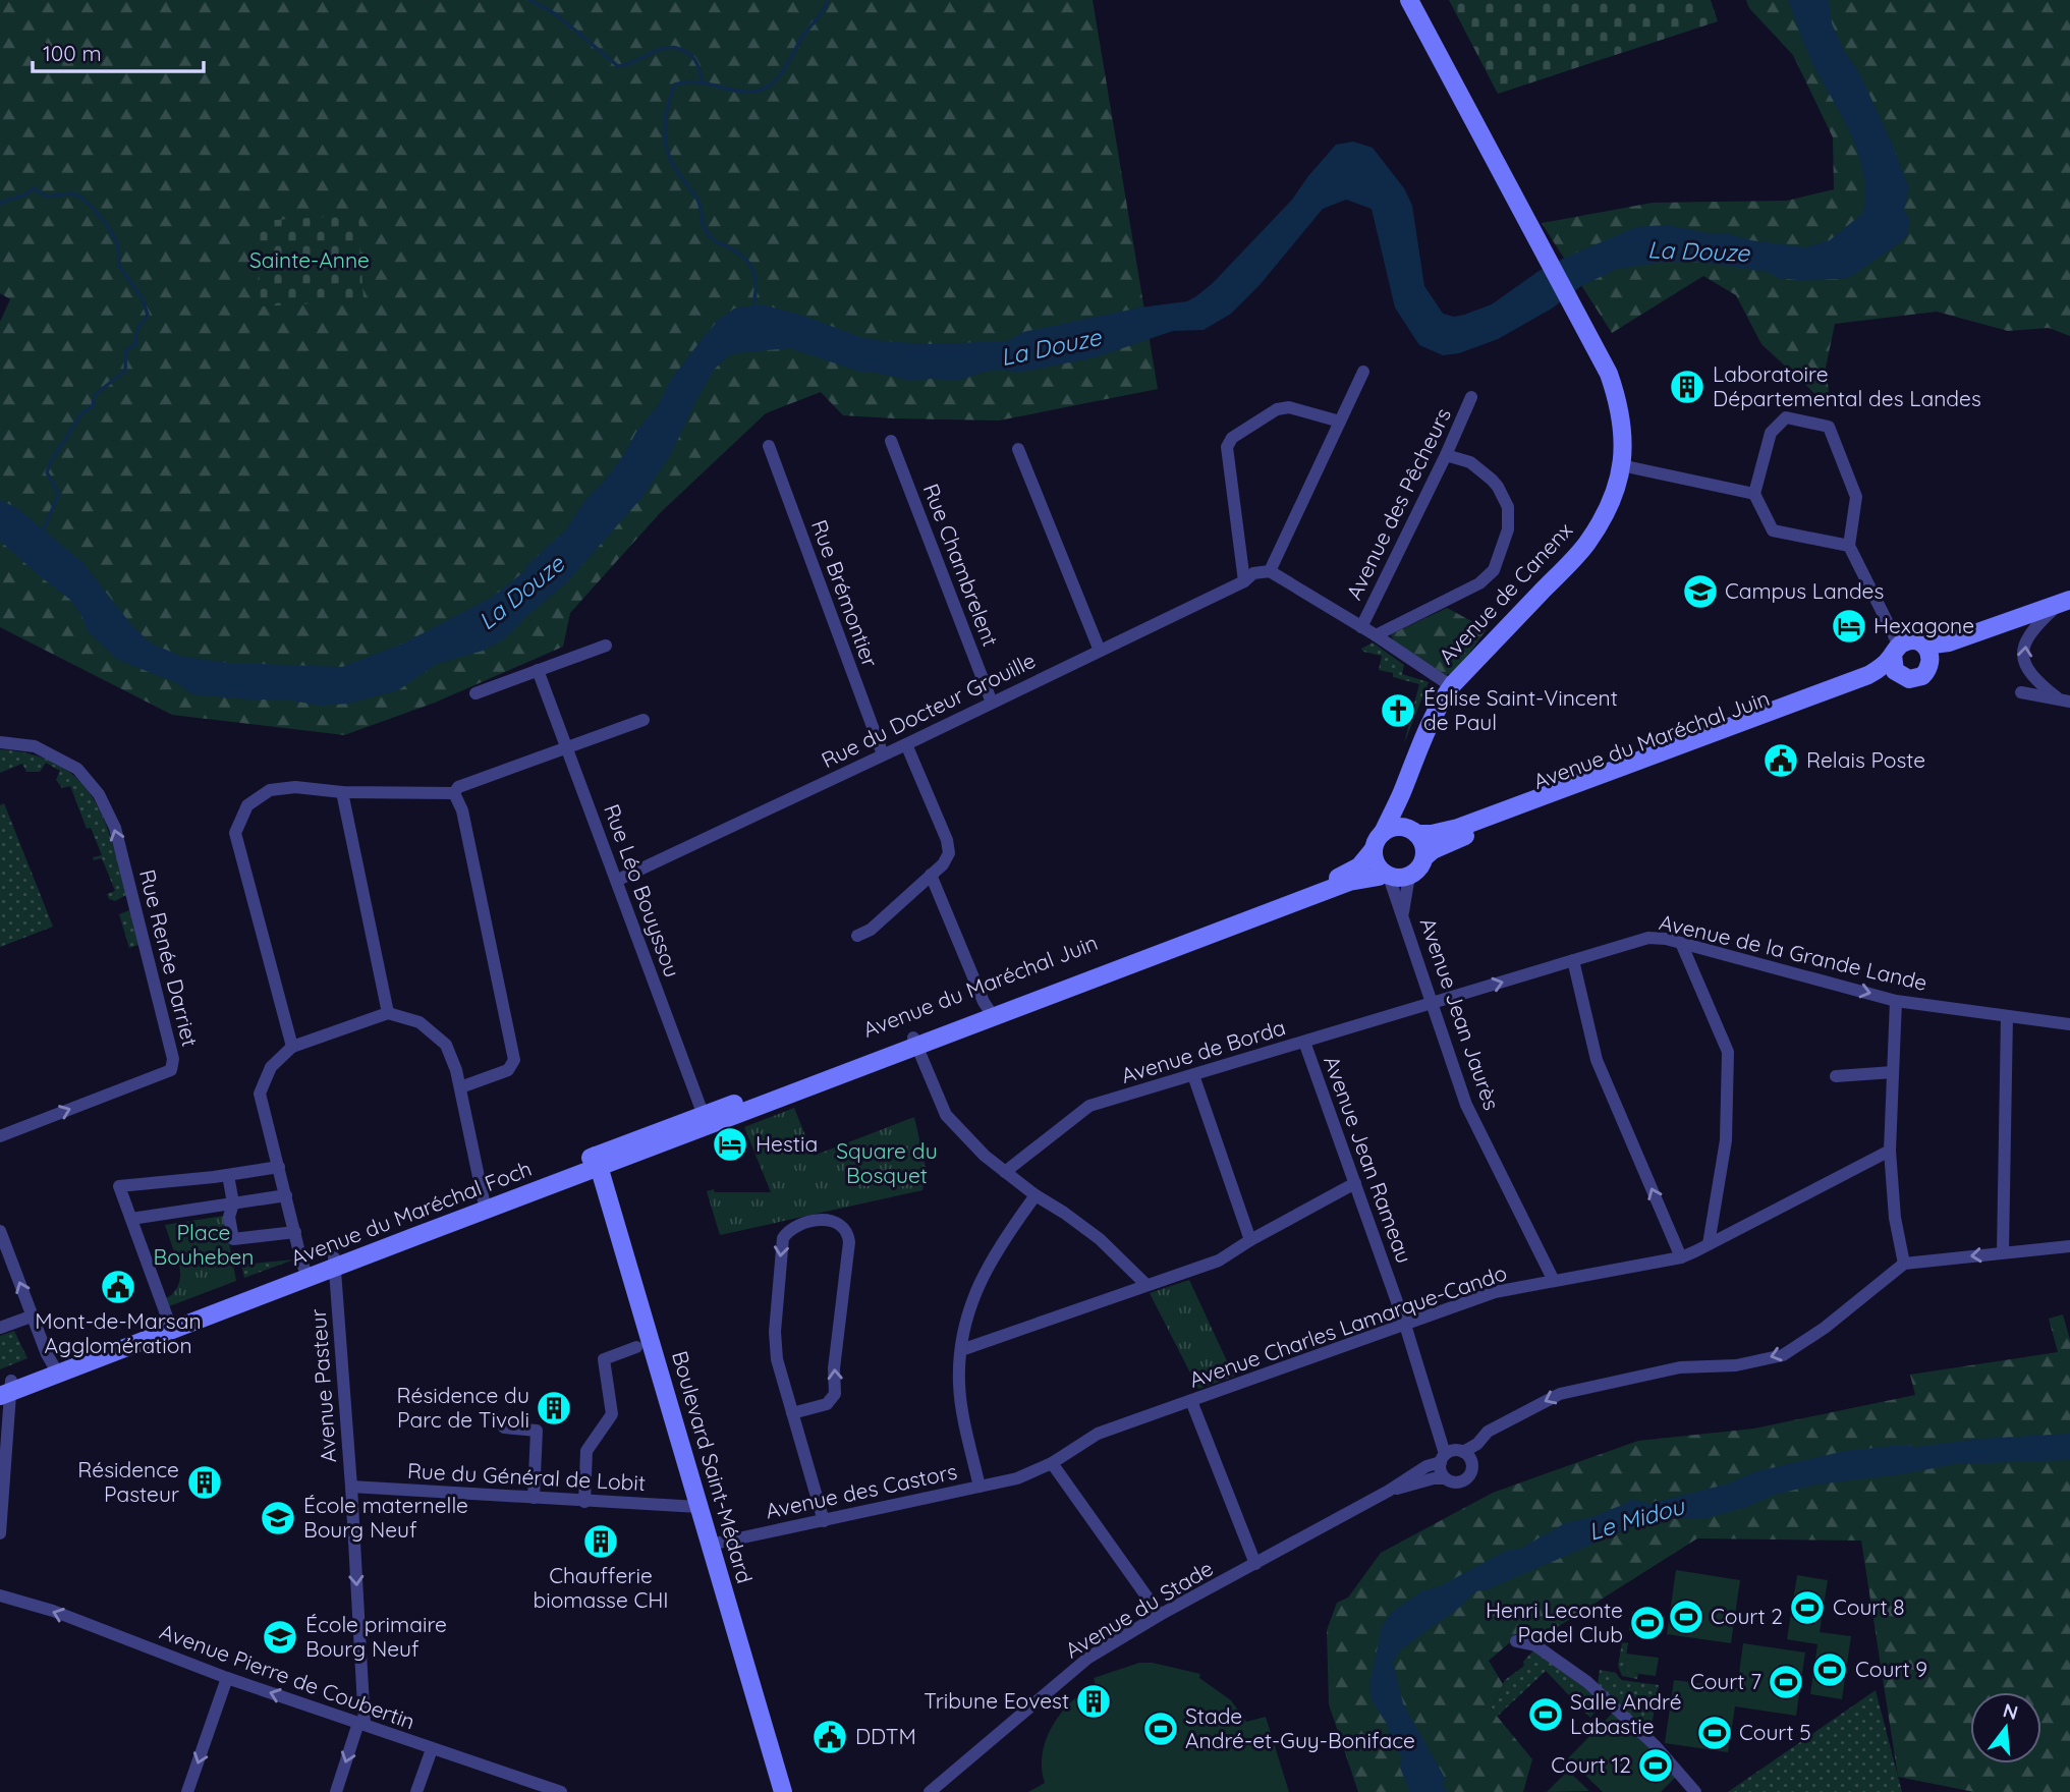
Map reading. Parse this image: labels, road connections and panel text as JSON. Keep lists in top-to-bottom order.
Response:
{
  "streets": {
    "main road": [
      "Avenue de Canenx",
      "Avenue du Maréchal Juin",
      "Avenue du Maréchal Foch",
      "Boulevard Saint-Médard"
    ],
    "street": [
      "Avenue des Pêcheurs",
      "Rue Chambrelent",
      "Rue Brémontier",
      "Rue du Docteur Grouille",
      "Rue Léo Bouyssou",
      "Avenue de la Grande Lande",
      "Rue Renée Darriet",
      "Avenue Jean Jaurès",
      "Avenue de Borda",
      "Avenue Jean Rameau",
      "Avenue Charles Lamarque-Cando",
      "Avenue Pasteur",
      "Rue du Général de Lobit",
      "Avenue des Castors",
      "Avenue du Stade",
      "Avenue Pierre de Coubertin"
    ]
  },
  "crossings": [
    ["Rue Chambrelent", "Rue du Docteur Grouille"],
    ["Rue Brémontier", "Rue du Docteur Grouille"],
    ["Avenue de Canenx", "Avenue du Maréchal Juin"],
    ["Avenue de Canenx", "Avenue Jean Jaurès"],
    ["Rue du Docteur Grouille", "Rue Léo Bouyssou"],
    ["Avenue du Maréchal Juin", "Rue Léo Bouyssou"],
    ["Avenue du Maréchal Juin", "Avenue Jean Jaurès"],
    ["Avenue du Maréchal Juin", "Avenue du Maréchal Foch"],
    ["Avenue du Maréchal Juin", "Boulevard Saint-Médard"],
    ["Avenue de la Grande Lande", "Avenue Jean Jaurès"],
    ["Avenue de la Grande Lande", "Avenue de Borda"],
    ["Avenue Jean Jaurès", "Avenue de Borda"],
    ["Avenue Jean Jaurès", "Avenue Charles Lamarque-Cando"],
    ["Avenue de Borda", "Avenue Jean Rameau"],
    ["Avenue Jean Rameau", "Avenue Charles Lamarque-Cando"],
    ["Avenue Jean Rameau", "Avenue du Stade"],
    ["Avenue du Maréchal Foch", "Avenue Pasteur"],
    ["Avenue du Maréchal Foch", "Boulevard Saint-Médard"],
    ["Avenue Charles Lamarque-Cando", "Avenue des Castors"],
    ["Avenue Pasteur", "Rue du Général de Lobit"],
    ["Avenue Pasteur", "Avenue Pierre de Coubertin"],
    ["Boulevard Saint-Médard", "Rue du Général de Lobit"],
    ["Boulevard Saint-Médard", "Avenue des Castors"]
  ],
  "one_way": ["Avenue de la Grande Lande", "Avenue Pasteur", "Avenue Pierre de Coubertin"],
  "water": ["La Douze", "Le Midou"],
  "parks": ["Sainte-Anne", "Square du Bosquet", "Place Bouheben"],
  "places": {
    "building": [
      "Laboratoire Départemental des Landes",
      "Résidence du Parc de Tivoli",
      "Résidence Pasteur",
      "Chaufferie biomasse CHI",
      "Tribune Eovest"
    ],
    "school or university": ["Campus Landes", "École maternelle Bourg Neuf", "École primaire Bourg Neuf"],
    "hotel": ["Hexagone", "Hestia"],
    "church": ["Église Saint-Vincent de Paul"],
    "public building": ["Relais Poste", "Mont-de-Marsan Agglomération", "DDTM"],
    "sports": [
      "Court 8",
      "Court 2",
      "Henri Leconte Padel Club",
      "Court 9",
      "Court 7",
      "Salle André Labastie",
      "Stade André-et-Guy-Boniface",
      "Court 5",
      "Court 12"
    ]
  },
  "scale_bar": "100 m",
  "north": "top"
}
